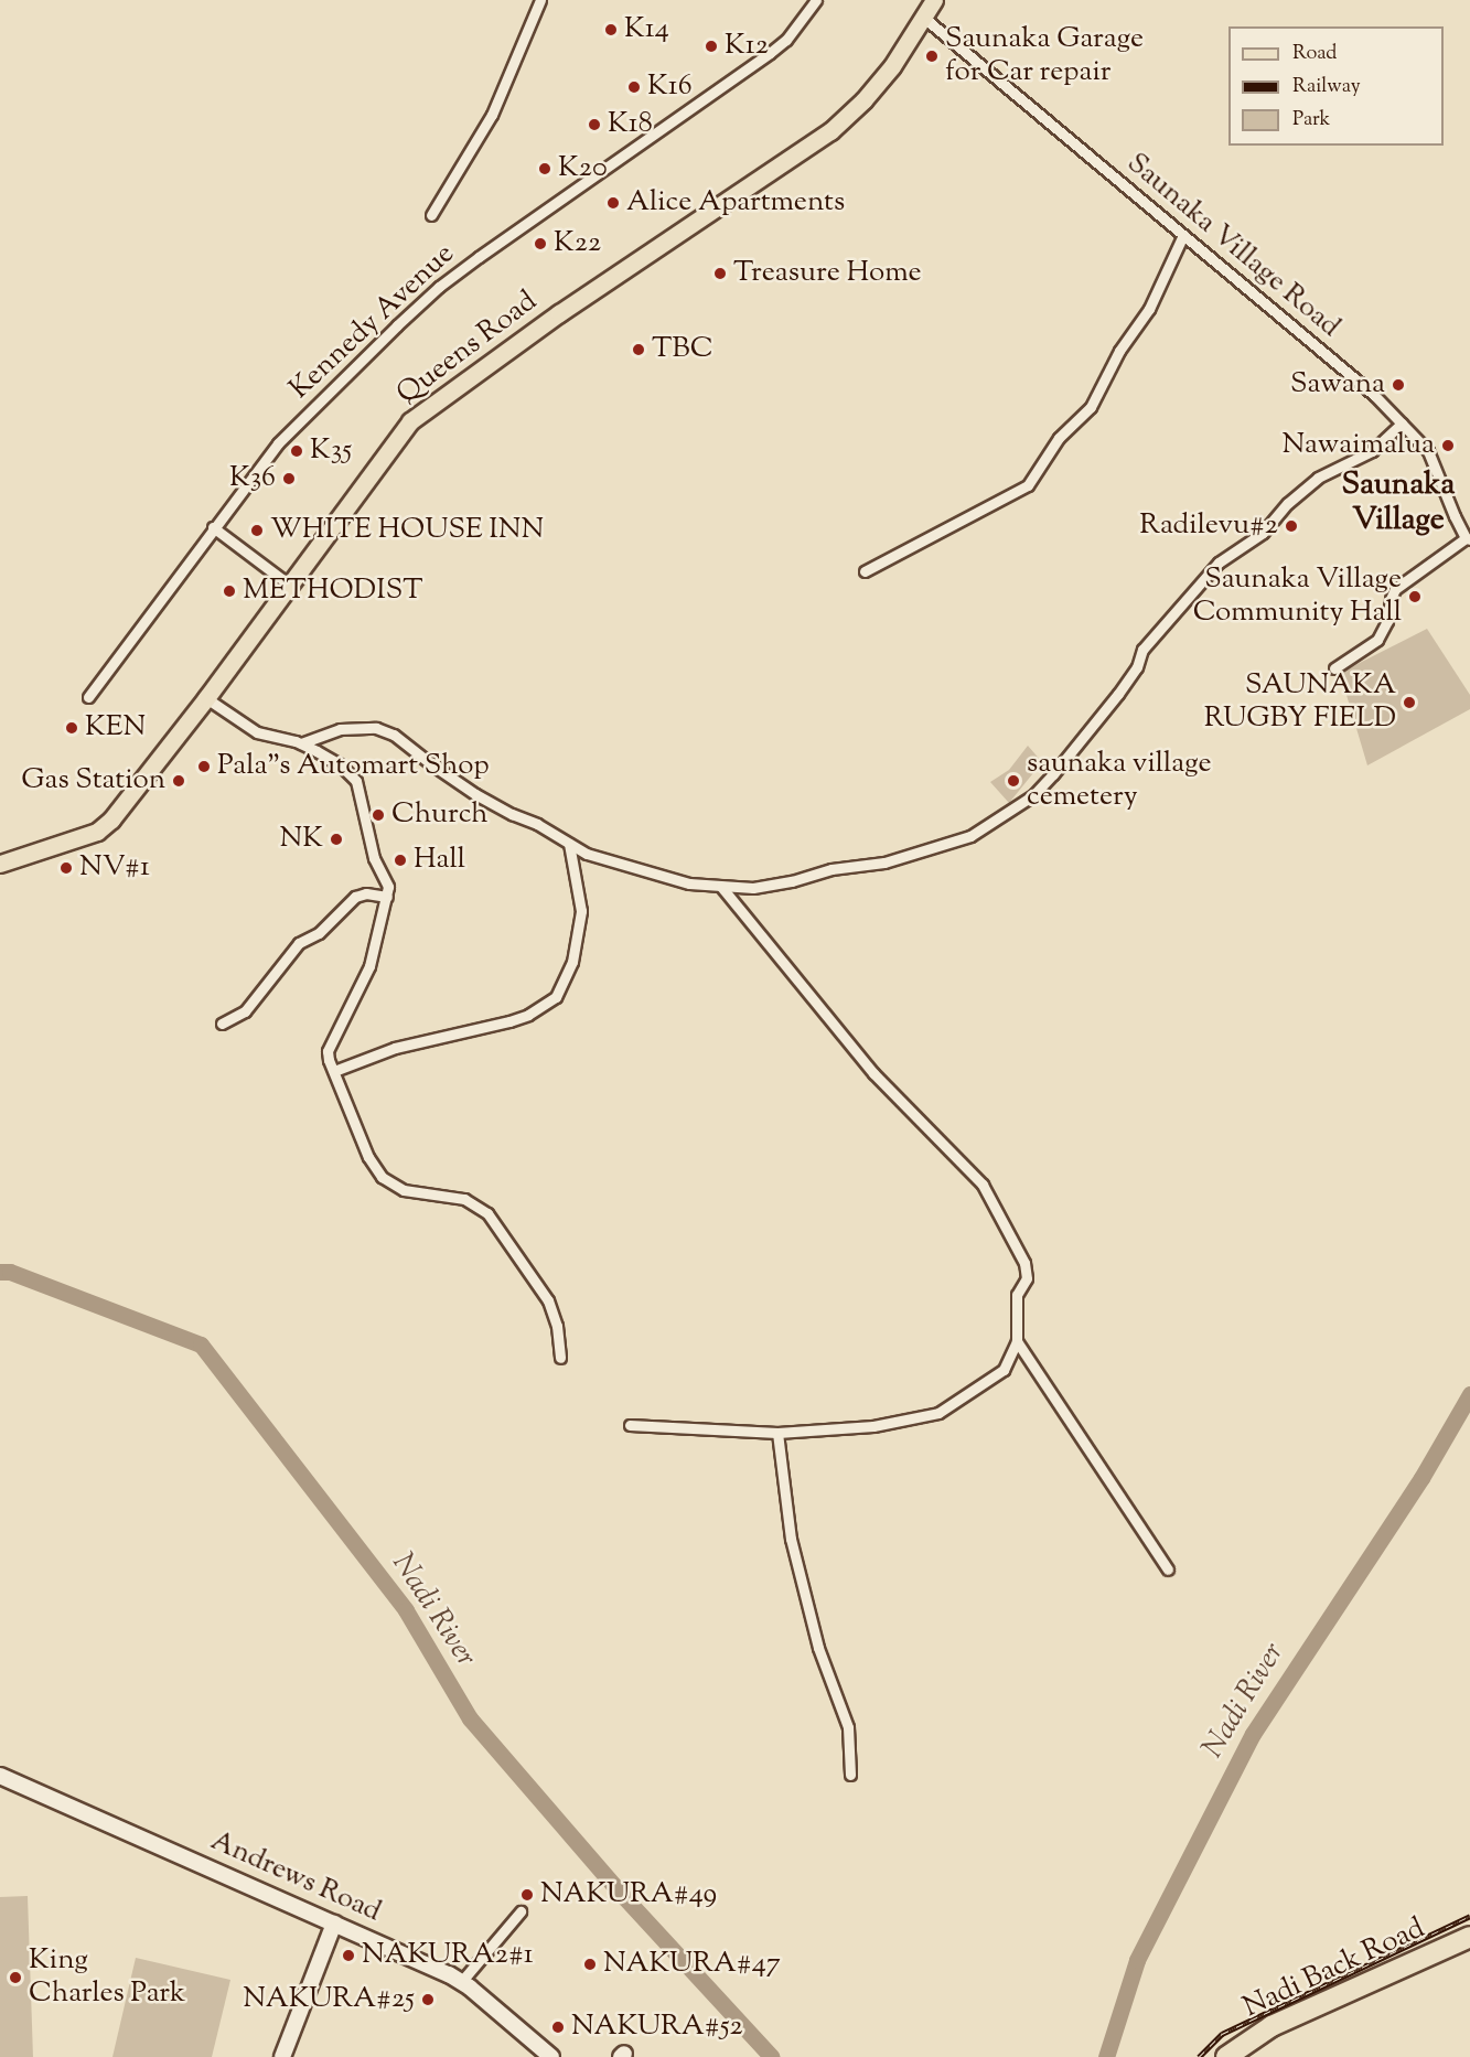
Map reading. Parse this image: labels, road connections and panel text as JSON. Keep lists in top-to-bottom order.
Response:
{
  "streets": {
    "highway": ["Nadi Back Road"],
    "main road": ["Queens Road", "Andrews Road"],
    "street": ["Saunaka Village Road", "Kennedy Avenue"]
  },
  "crossings": [
    ["Saunaka Village Road", "Queens Road"]
  ],
  "districts": ["Saunaka Village"],
  "water": ["Nadi River"],
  "places": [
    "K14",
    "K12",
    "Saunaka Garage for Car repair",
    "K16",
    "K18",
    "K20",
    "Alice Apartments",
    "K22",
    "Treasure Home",
    "TBC",
    "Sawana",
    "Nawaimalua",
    "K35",
    "K36",
    "Radilevu#2",
    "WHITE HOUSE INN",
    "METHODIST",
    "Saunaka Village Community Hall",
    "SAUNAKA RUGBY FIELD",
    "KEN",
    "Pala\"s Automart Shop",
    "Gas Station",
    "saunaka village cemetery",
    "Church",
    "NK",
    "Hall",
    "NV#1",
    "NAKURA#49",
    "NAKURA2#1",
    "NAKURA#47",
    "King Charles Park",
    "NAKURA#25",
    "NAKURA#52"
  ],
  "legend": ["Road", "Railway", "Park"]
}
